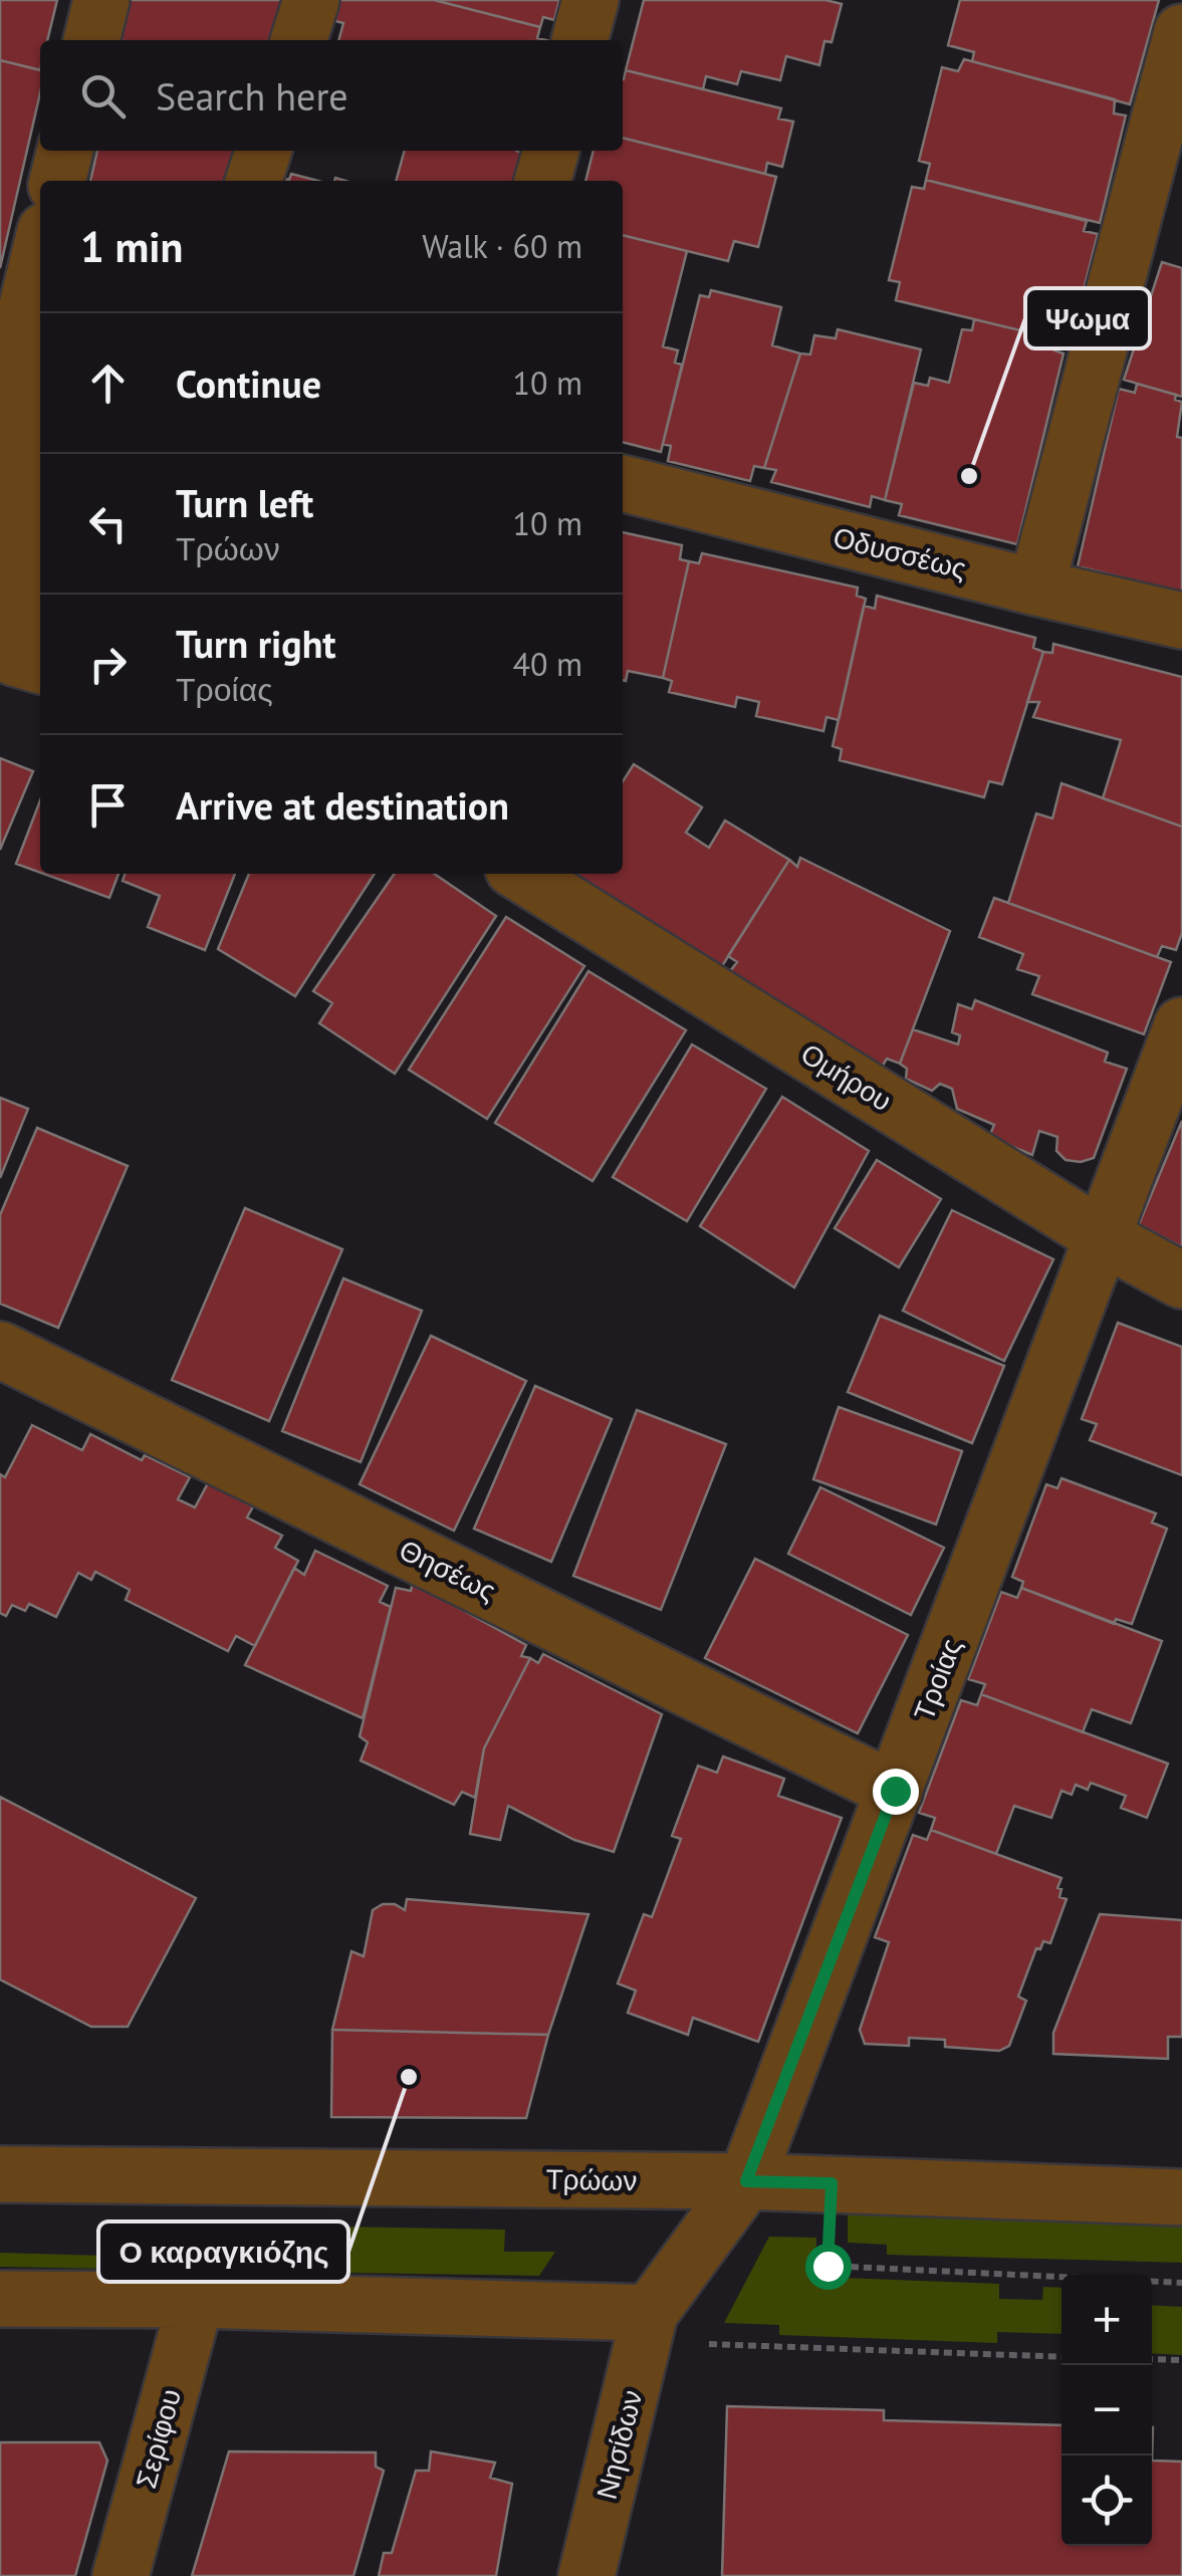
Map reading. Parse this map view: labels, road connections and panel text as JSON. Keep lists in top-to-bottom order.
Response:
{
  "streets": {
    "street": [
      "Οδυσσέως",
      "Ομήρου",
      "Θησέως",
      "Τροίας",
      "Τρώων",
      "Σερίφου",
      "Νησίδων"
    ]
  },
  "crossings": [
    ["Ομήρου", "Τροίας"],
    ["Θησέως", "Τροίας"],
    ["Τροίας", "Τρώων"],
    ["Τροίας", "Νησίδων"]
  ],
  "places": ["Ψωμα", "Ο καραγκιόζης"],
  "page": {
    "search": "Search here",
    "heading": ["1 min", "Walk · 60 m"],
    "list": [
      ["Continue", "10 m"],
      ["Turn left", "Τρώων", "10 m"],
      ["Turn right", "Τροίας", "40 m"],
      "Arrive at destination"
    ],
    "map_buttons": ["+", "−"]
  }
}
